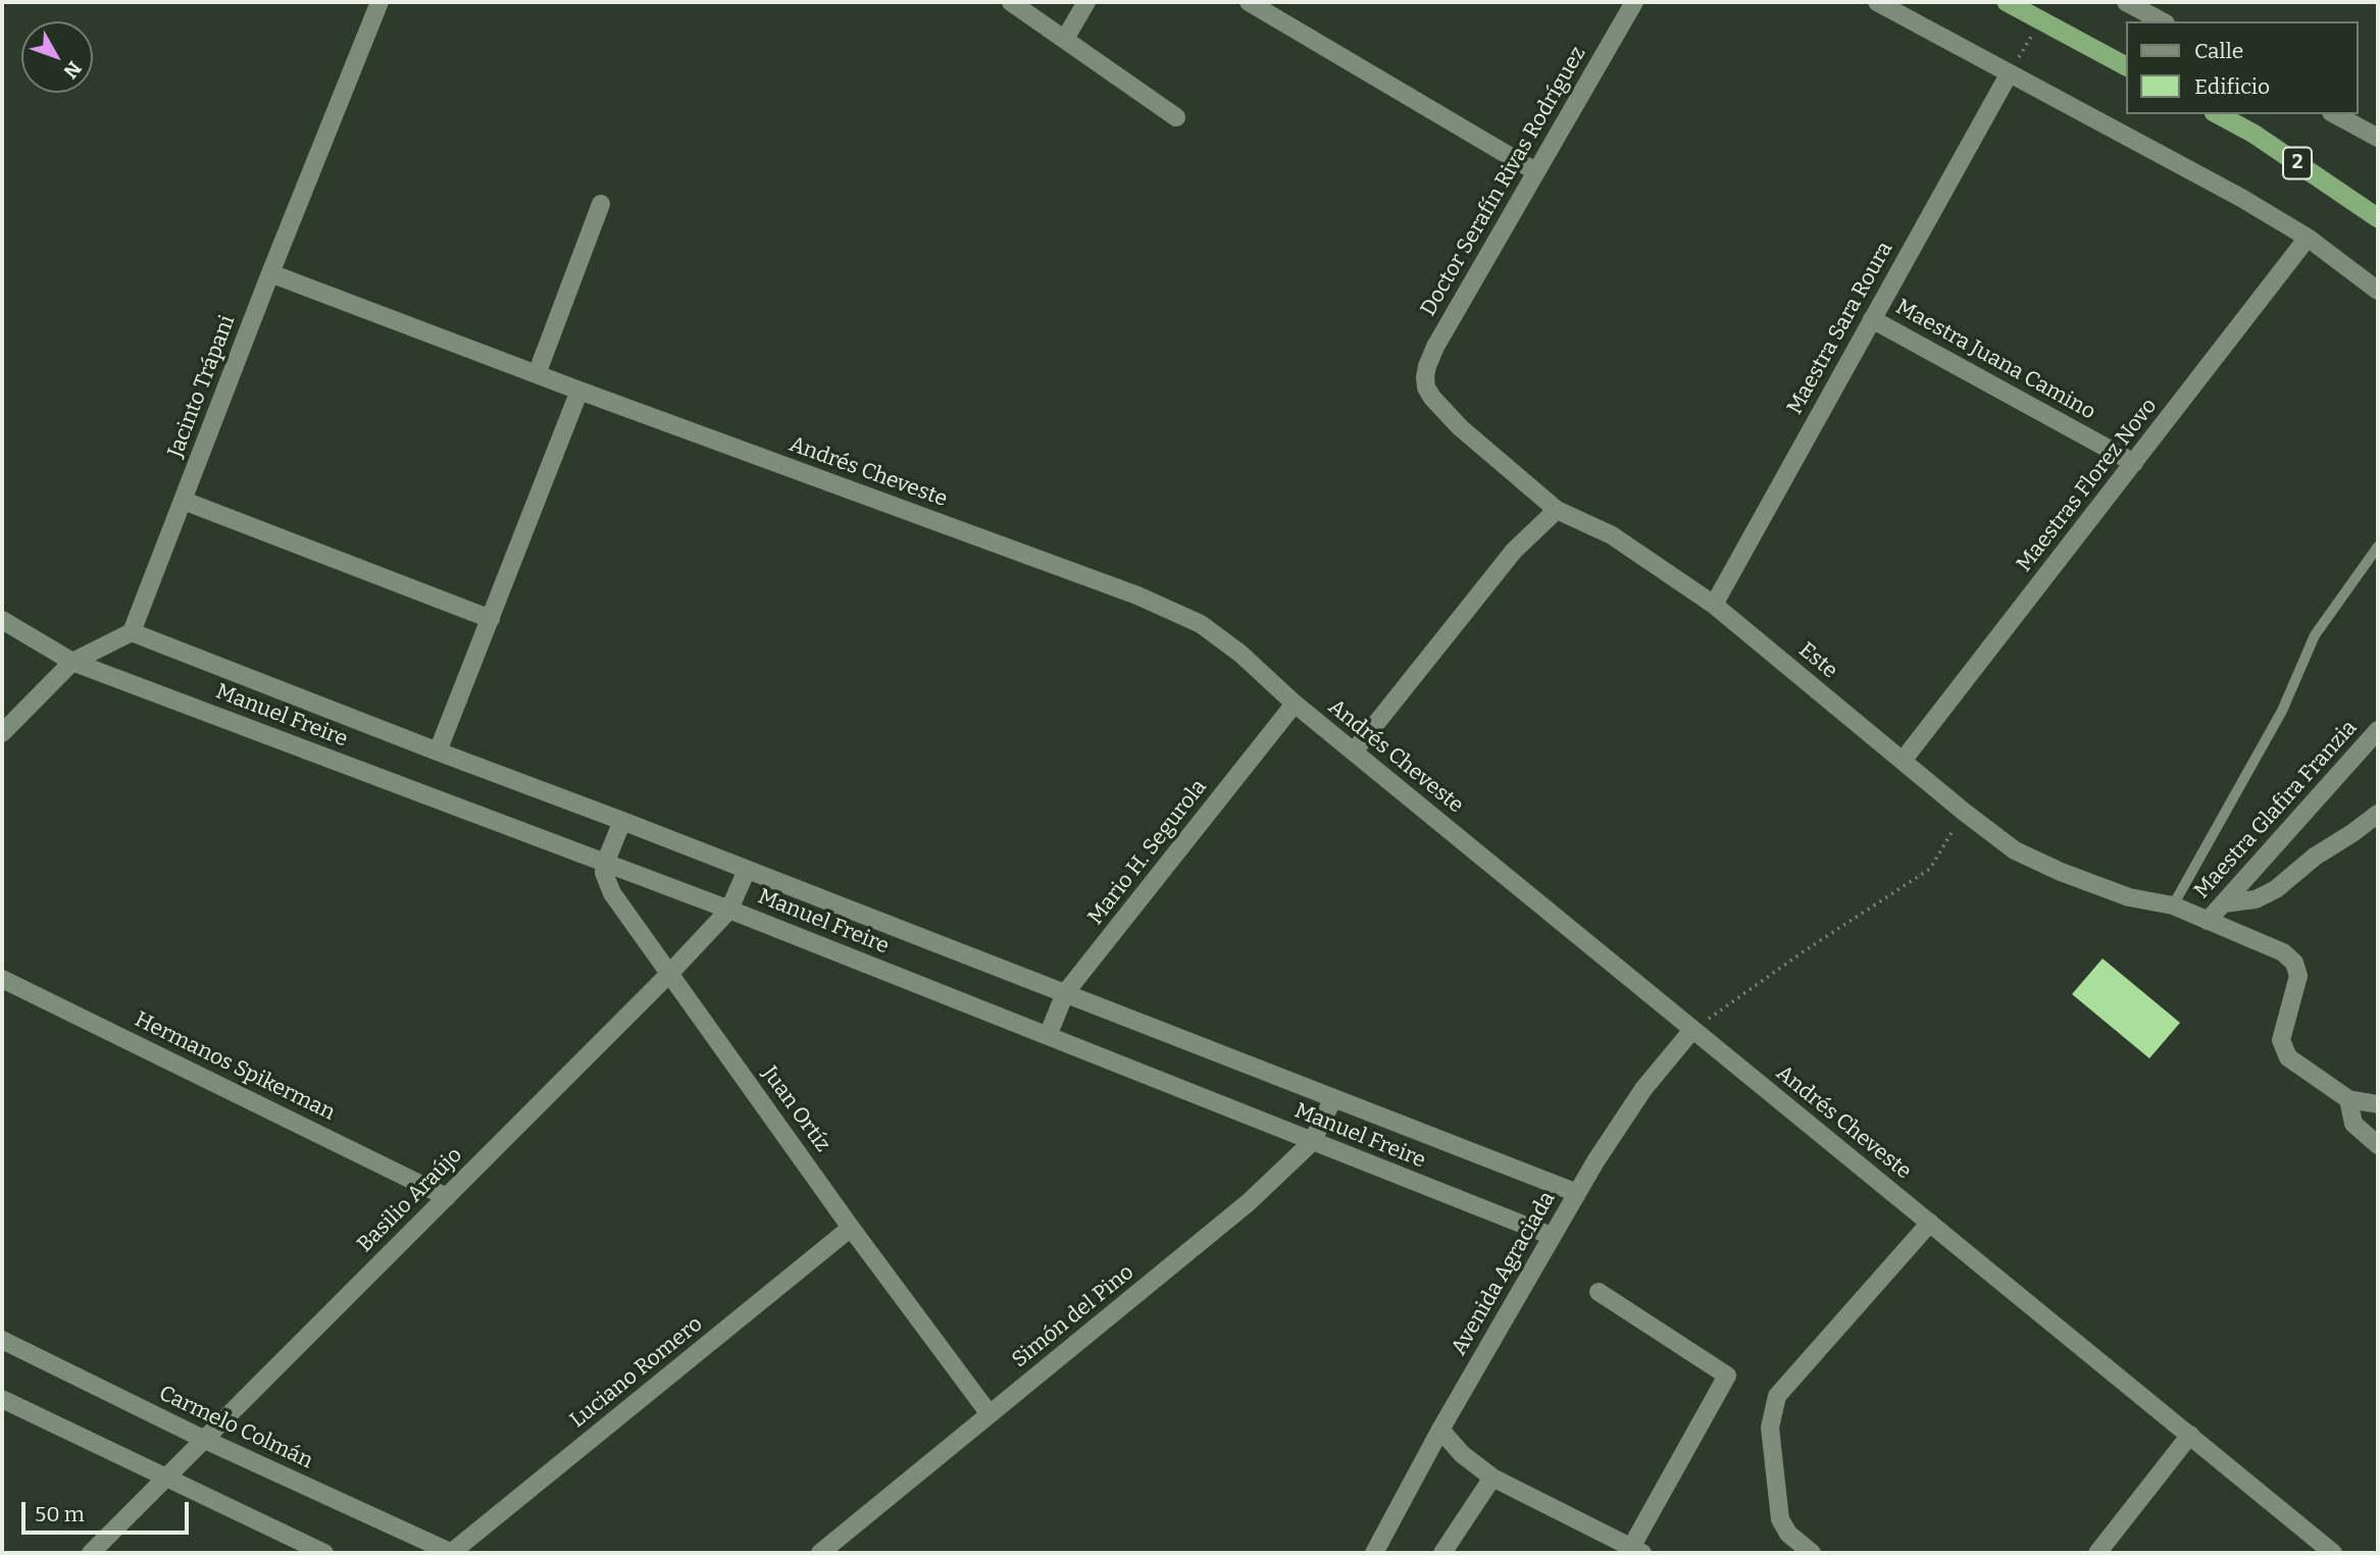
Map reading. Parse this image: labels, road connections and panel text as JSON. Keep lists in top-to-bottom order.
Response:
{
  "streets": {
    "highway": ["2"],
    "street": [
      "Doctor Serafín Rivas Rodríguez",
      "Maestra Sara Roura",
      "Maestra Juana Camino",
      "Jacinto Trápani",
      "Andrés Cheveste",
      "Maestras Florez Novo",
      "Este",
      "Manuel Freire",
      "Maestra Glafira Franzia",
      "Mario H. Segurola",
      "Hermanos Spikerman",
      "Juan Ortíz",
      "Basilio Araújo",
      "Avenida Agraciada",
      "Simón del Pino",
      "Luciano Romero",
      "Carmelo Colmán"
    ]
  },
  "crossings": [
    ["Doctor Serafín Rivas Rodríguez", "Este"],
    ["Maestra Sara Roura", "Maestra Juana Camino"],
    ["Maestra Sara Roura", "Este"],
    ["Maestra Juana Camino", "Maestras Florez Novo"],
    ["Jacinto Trápani", "Andrés Cheveste"],
    ["Jacinto Trápani", "Manuel Freire"],
    ["Andrés Cheveste", "Mario H. Segurola"],
    ["Andrés Cheveste", "Avenida Agraciada"],
    ["Maestras Florez Novo", "Este"],
    ["Este", "Maestra Glafira Franzia"],
    ["Manuel Freire", "Mario H. Segurola"],
    ["Manuel Freire", "Juan Ortíz"],
    ["Manuel Freire", "Basilio Araújo"],
    ["Manuel Freire", "Avenida Agraciada"],
    ["Manuel Freire", "Simón del Pino"],
    ["Hermanos Spikerman", "Basilio Araújo"],
    ["Juan Ortíz", "Basilio Araújo"],
    ["Juan Ortíz", "Simón del Pino"],
    ["Juan Ortíz", "Luciano Romero"],
    ["Basilio Araújo", "Carmelo Colmán"],
    ["Luciano Romero", "Carmelo Colmán"]
  ],
  "legend": ["Calle", "Edificio"],
  "scale_bar": "50 m",
  "north": "bottom right"
}
